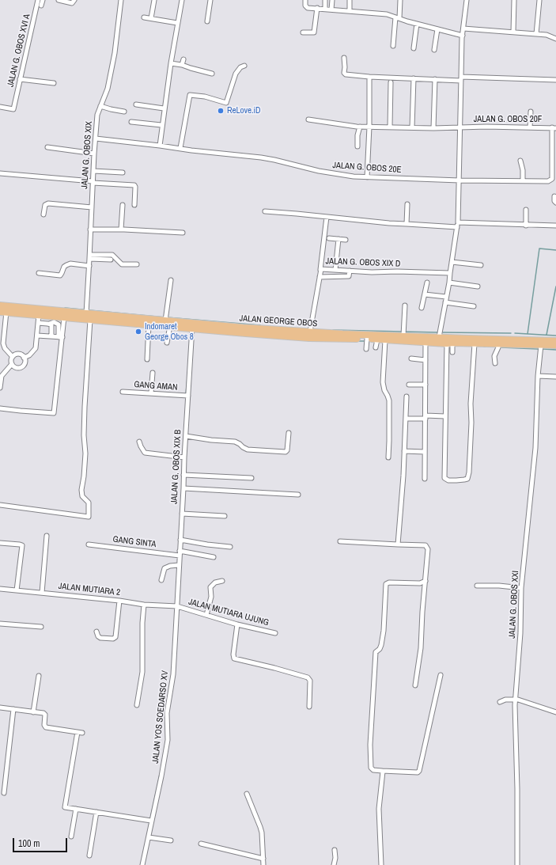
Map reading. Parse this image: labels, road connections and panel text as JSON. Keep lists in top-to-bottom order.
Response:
{
  "streets": {
    "main road": ["JALAN GEORGE OBOS"],
    "street": [
      "JALAN G. OBOS XVI A",
      "JALAN G. OBOS 20F",
      "JALAN G. OBOS XIX",
      "JALAN G. OBOS 20E",
      "JALAN G. OBOS XIX D",
      "GANG AMAN",
      "JALAN G. OBOS XIX B",
      "GANG SINTA",
      "JALAN MUTIARA 2",
      "JALAN G. OBOS XXI",
      "JALAN MUTIARA UJUNG",
      "JALAN YOS SOEDARSO XV"
    ]
  },
  "crossings": [
    ["JALAN G. OBOS 20F", "JALAN G. OBOS 20E"],
    ["JALAN G. OBOS XIX", "JALAN G. OBOS 20E"],
    ["JALAN G. OBOS XIX", "JALAN GEORGE OBOS"],
    ["JALAN G. OBOS XIX D", "JALAN GEORGE OBOS"],
    ["JALAN GEORGE OBOS", "JALAN G. OBOS XIX B"],
    ["JALAN GEORGE OBOS", "JALAN G. OBOS XXI"],
    ["GANG AMAN", "JALAN G. OBOS XIX B"],
    ["JALAN G. OBOS XIX B", "GANG SINTA"],
    ["JALAN G. OBOS XIX B", "JALAN MUTIARA 2"],
    ["JALAN G. OBOS XIX B", "JALAN MUTIARA UJUNG"],
    ["JALAN G. OBOS XIX B", "JALAN YOS SOEDARSO XV"],
    ["JALAN MUTIARA 2", "JALAN MUTIARA UJUNG"],
    ["JALAN MUTIARA 2", "JALAN YOS SOEDARSO XV"],
    ["JALAN MUTIARA UJUNG", "JALAN YOS SOEDARSO XV"]
  ],
  "places": ["ReLove.iD", "Indomaret George Obos 8"],
  "scale_bar": "100 m"
}
